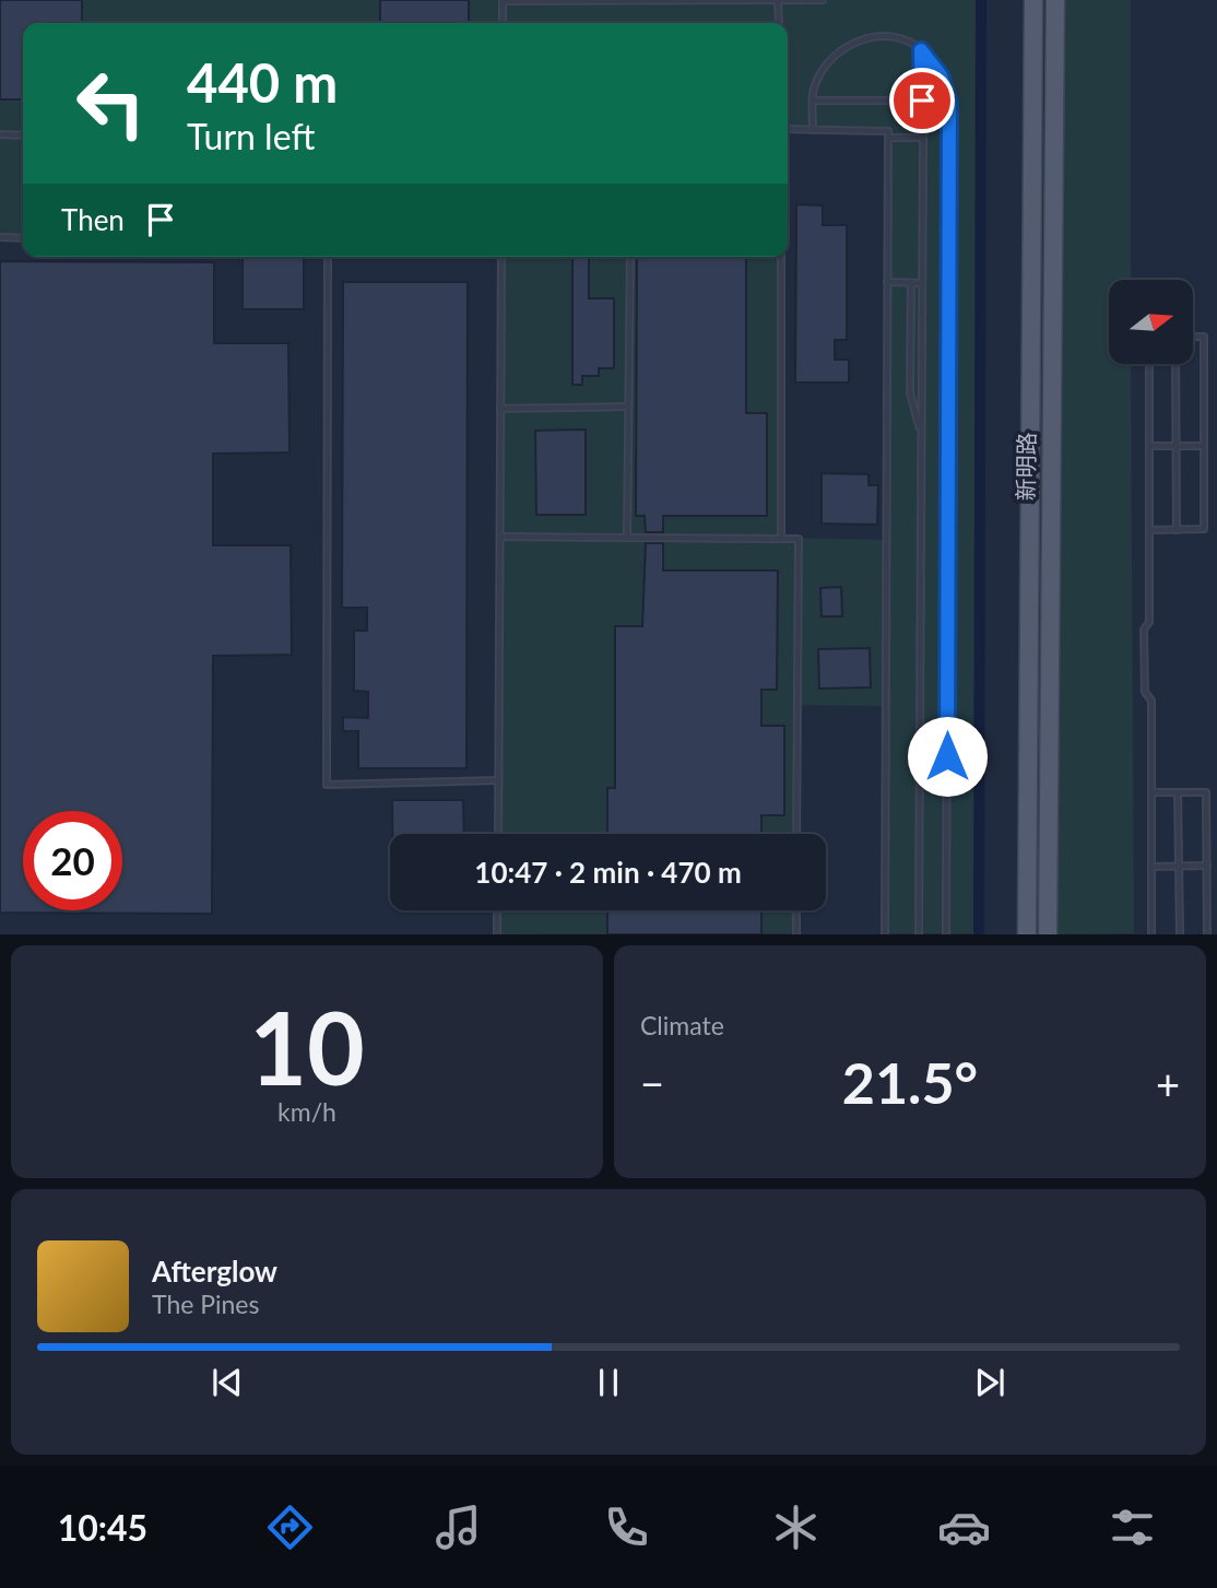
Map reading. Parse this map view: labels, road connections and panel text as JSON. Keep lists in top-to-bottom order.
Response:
{
  "streets": {
    "main road": ["新明路"]
  },
  "north": "right",
  "page": {
    "turn": ["440 m", "Turn left"],
    "then": "Then",
    "limit": "20",
    "trip": "10:47 · 2 min · 470 m",
    "tile": [
      ["10", "km/h"],
      "Climate"
    ],
    "heat": ["−", "21.5°", "+"],
    "song": ["Afterglow", "The Pines"],
    "tabs": "10:45"
  }
}
